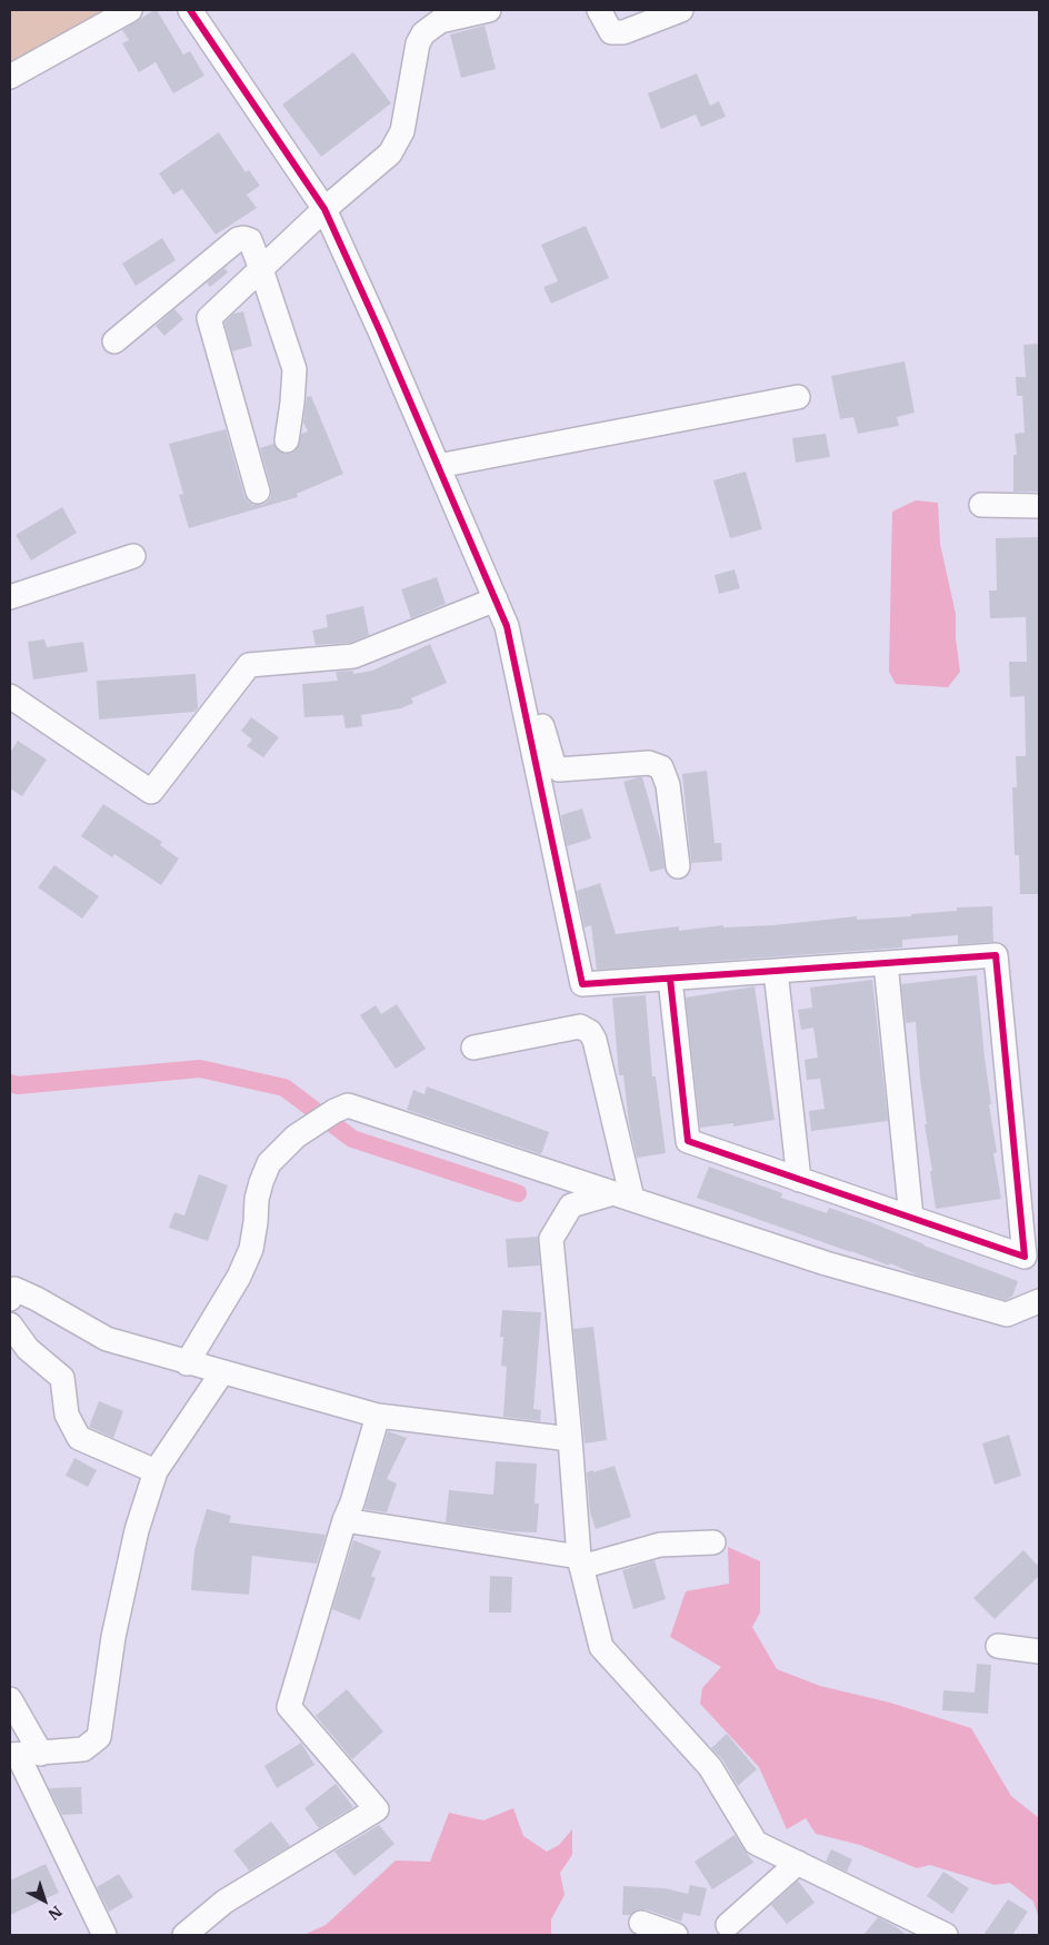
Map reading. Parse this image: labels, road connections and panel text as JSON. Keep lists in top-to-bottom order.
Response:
{
  "north": "bottom right"
}
